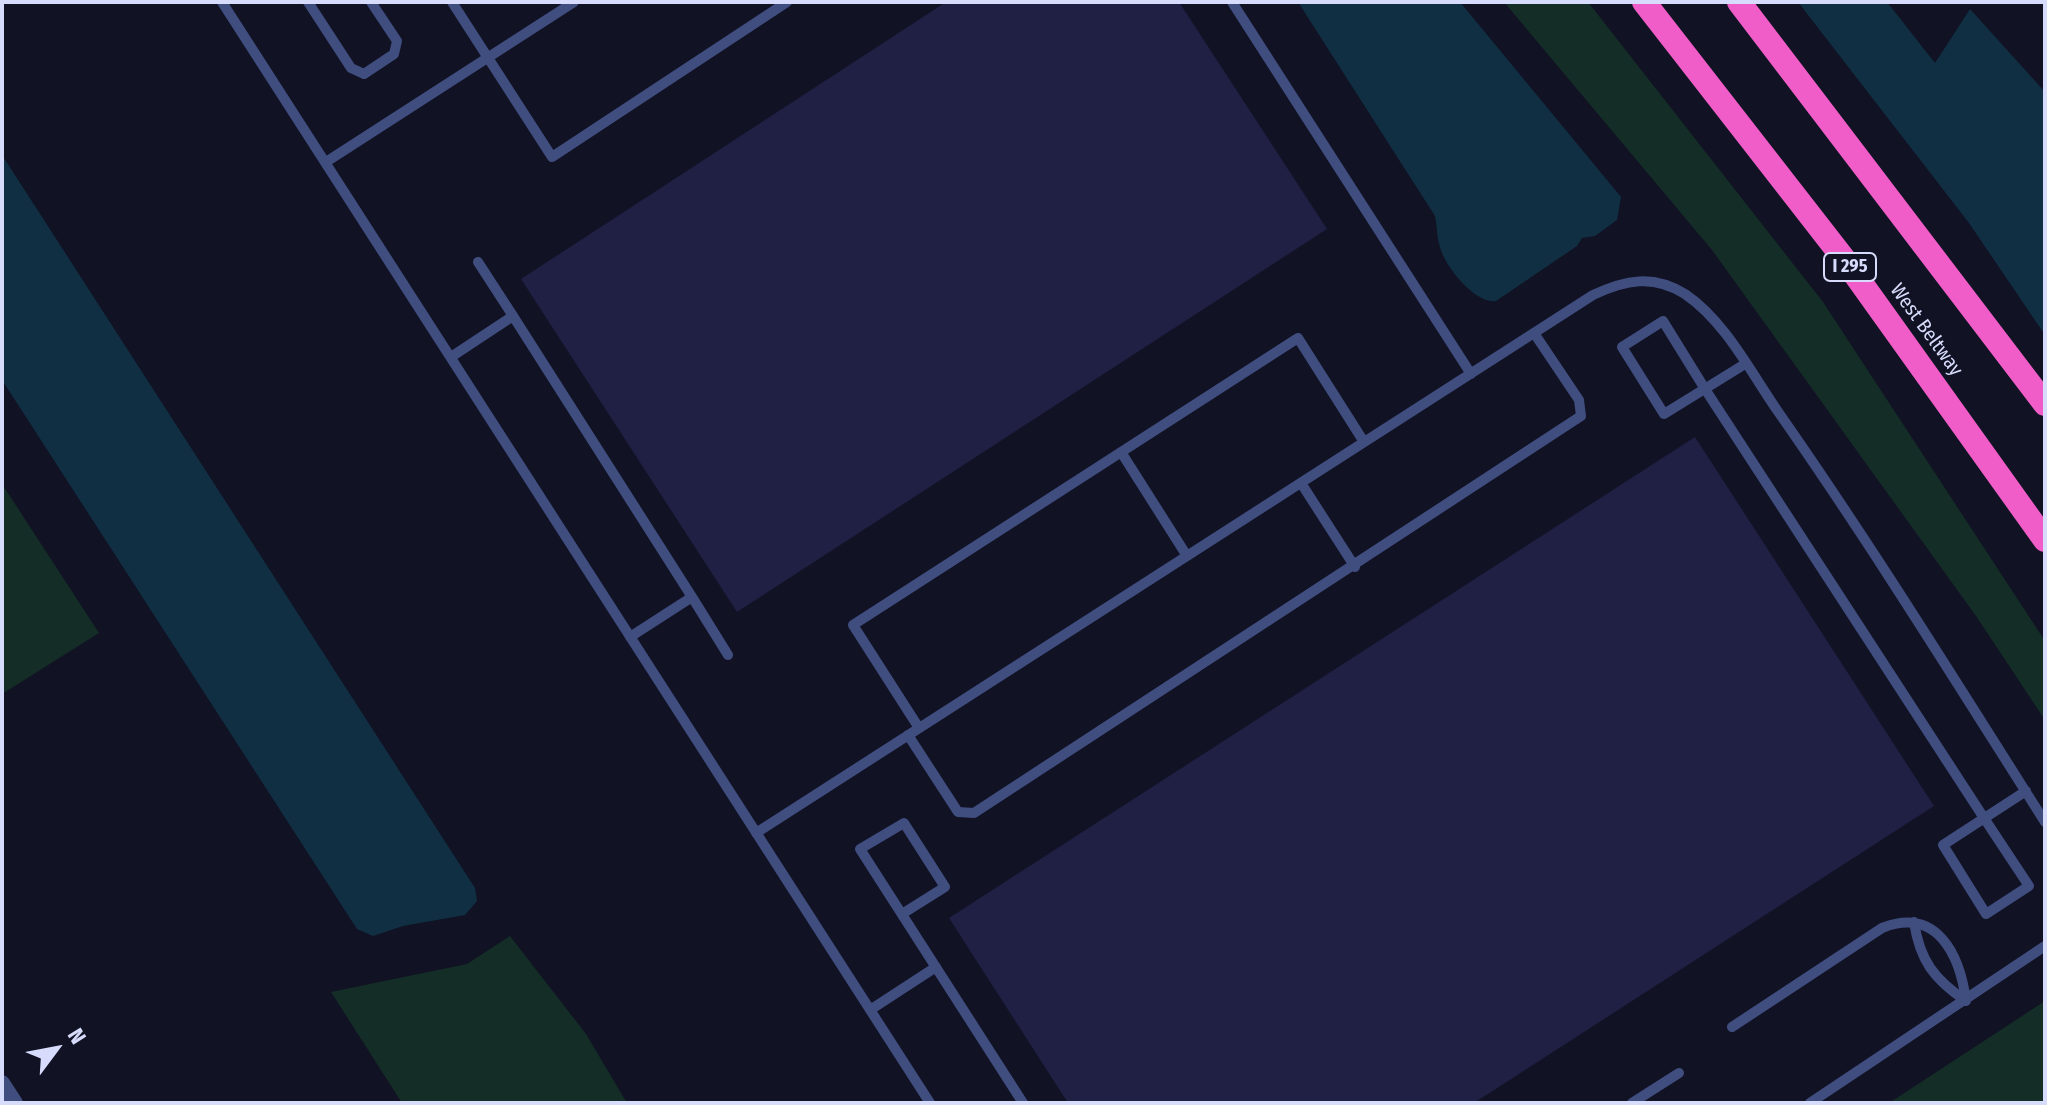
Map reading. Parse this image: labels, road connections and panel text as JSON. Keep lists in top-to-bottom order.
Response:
{
  "streets": {
    "highway": ["I 295", "West Beltway"]
  },
  "north": "top right"
}
